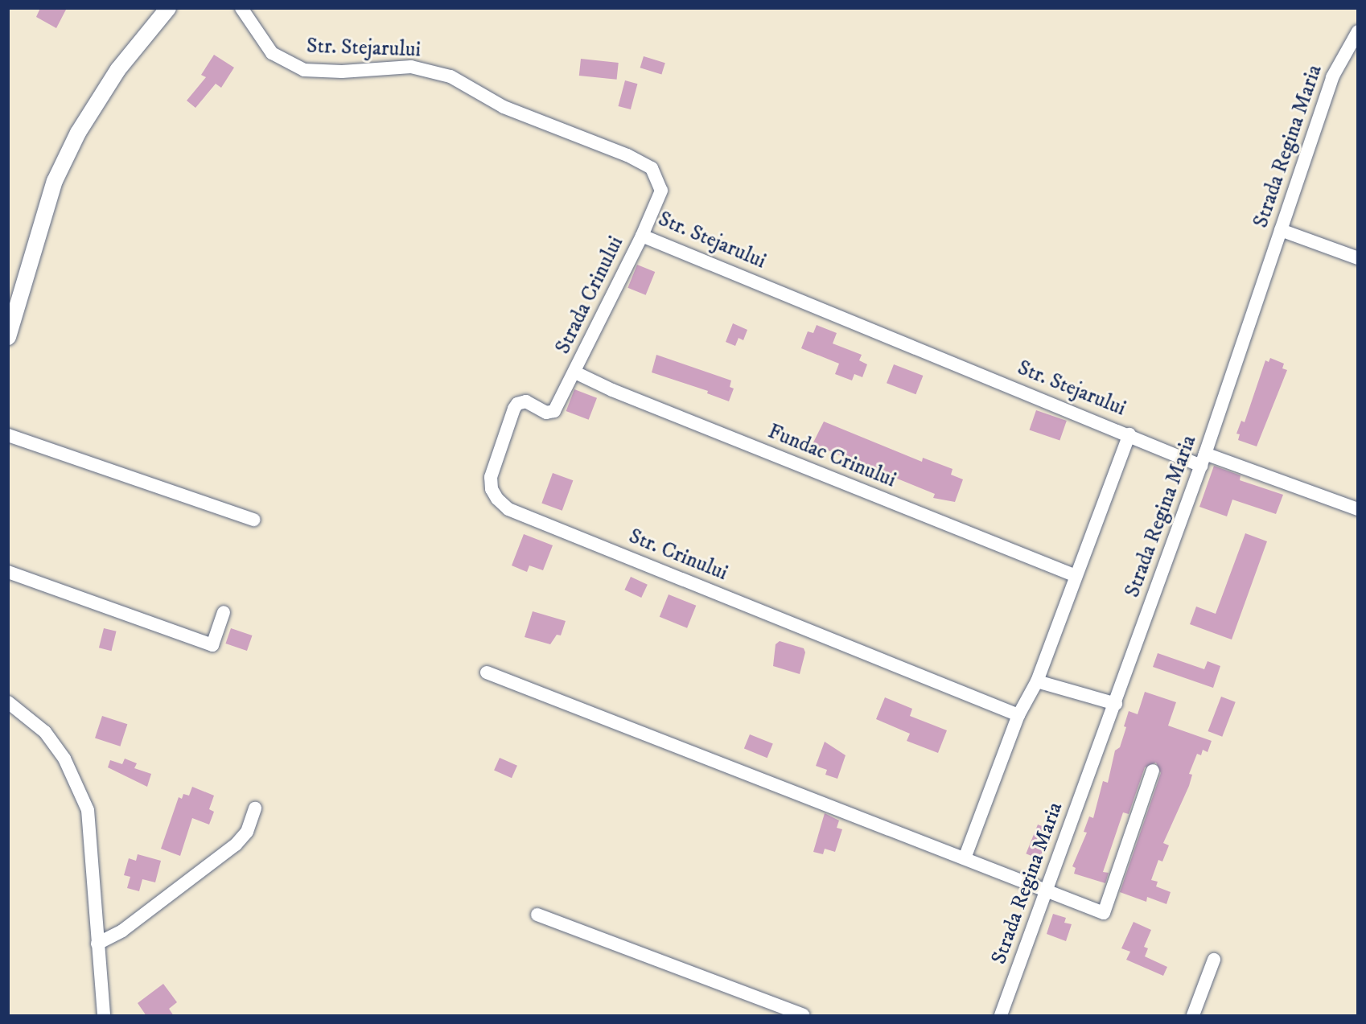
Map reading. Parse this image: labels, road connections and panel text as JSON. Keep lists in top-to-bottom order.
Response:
{
  "streets": {
    "street": [
      "Str. Stejarului",
      "Strada Regina Maria",
      "Strada Crinului",
      "Fundac Crinului",
      "Str. Crinului"
    ]
  },
  "crossings": [
    ["Str. Stejarului", "Strada Regina Maria"],
    ["Str. Stejarului", "Strada Crinului"],
    ["Strada Crinului", "Fundac Crinului"],
    ["Strada Crinului", "Str. Crinului"],
    ["Fundac Crinului", "Str. Crinului"]
  ]
}
